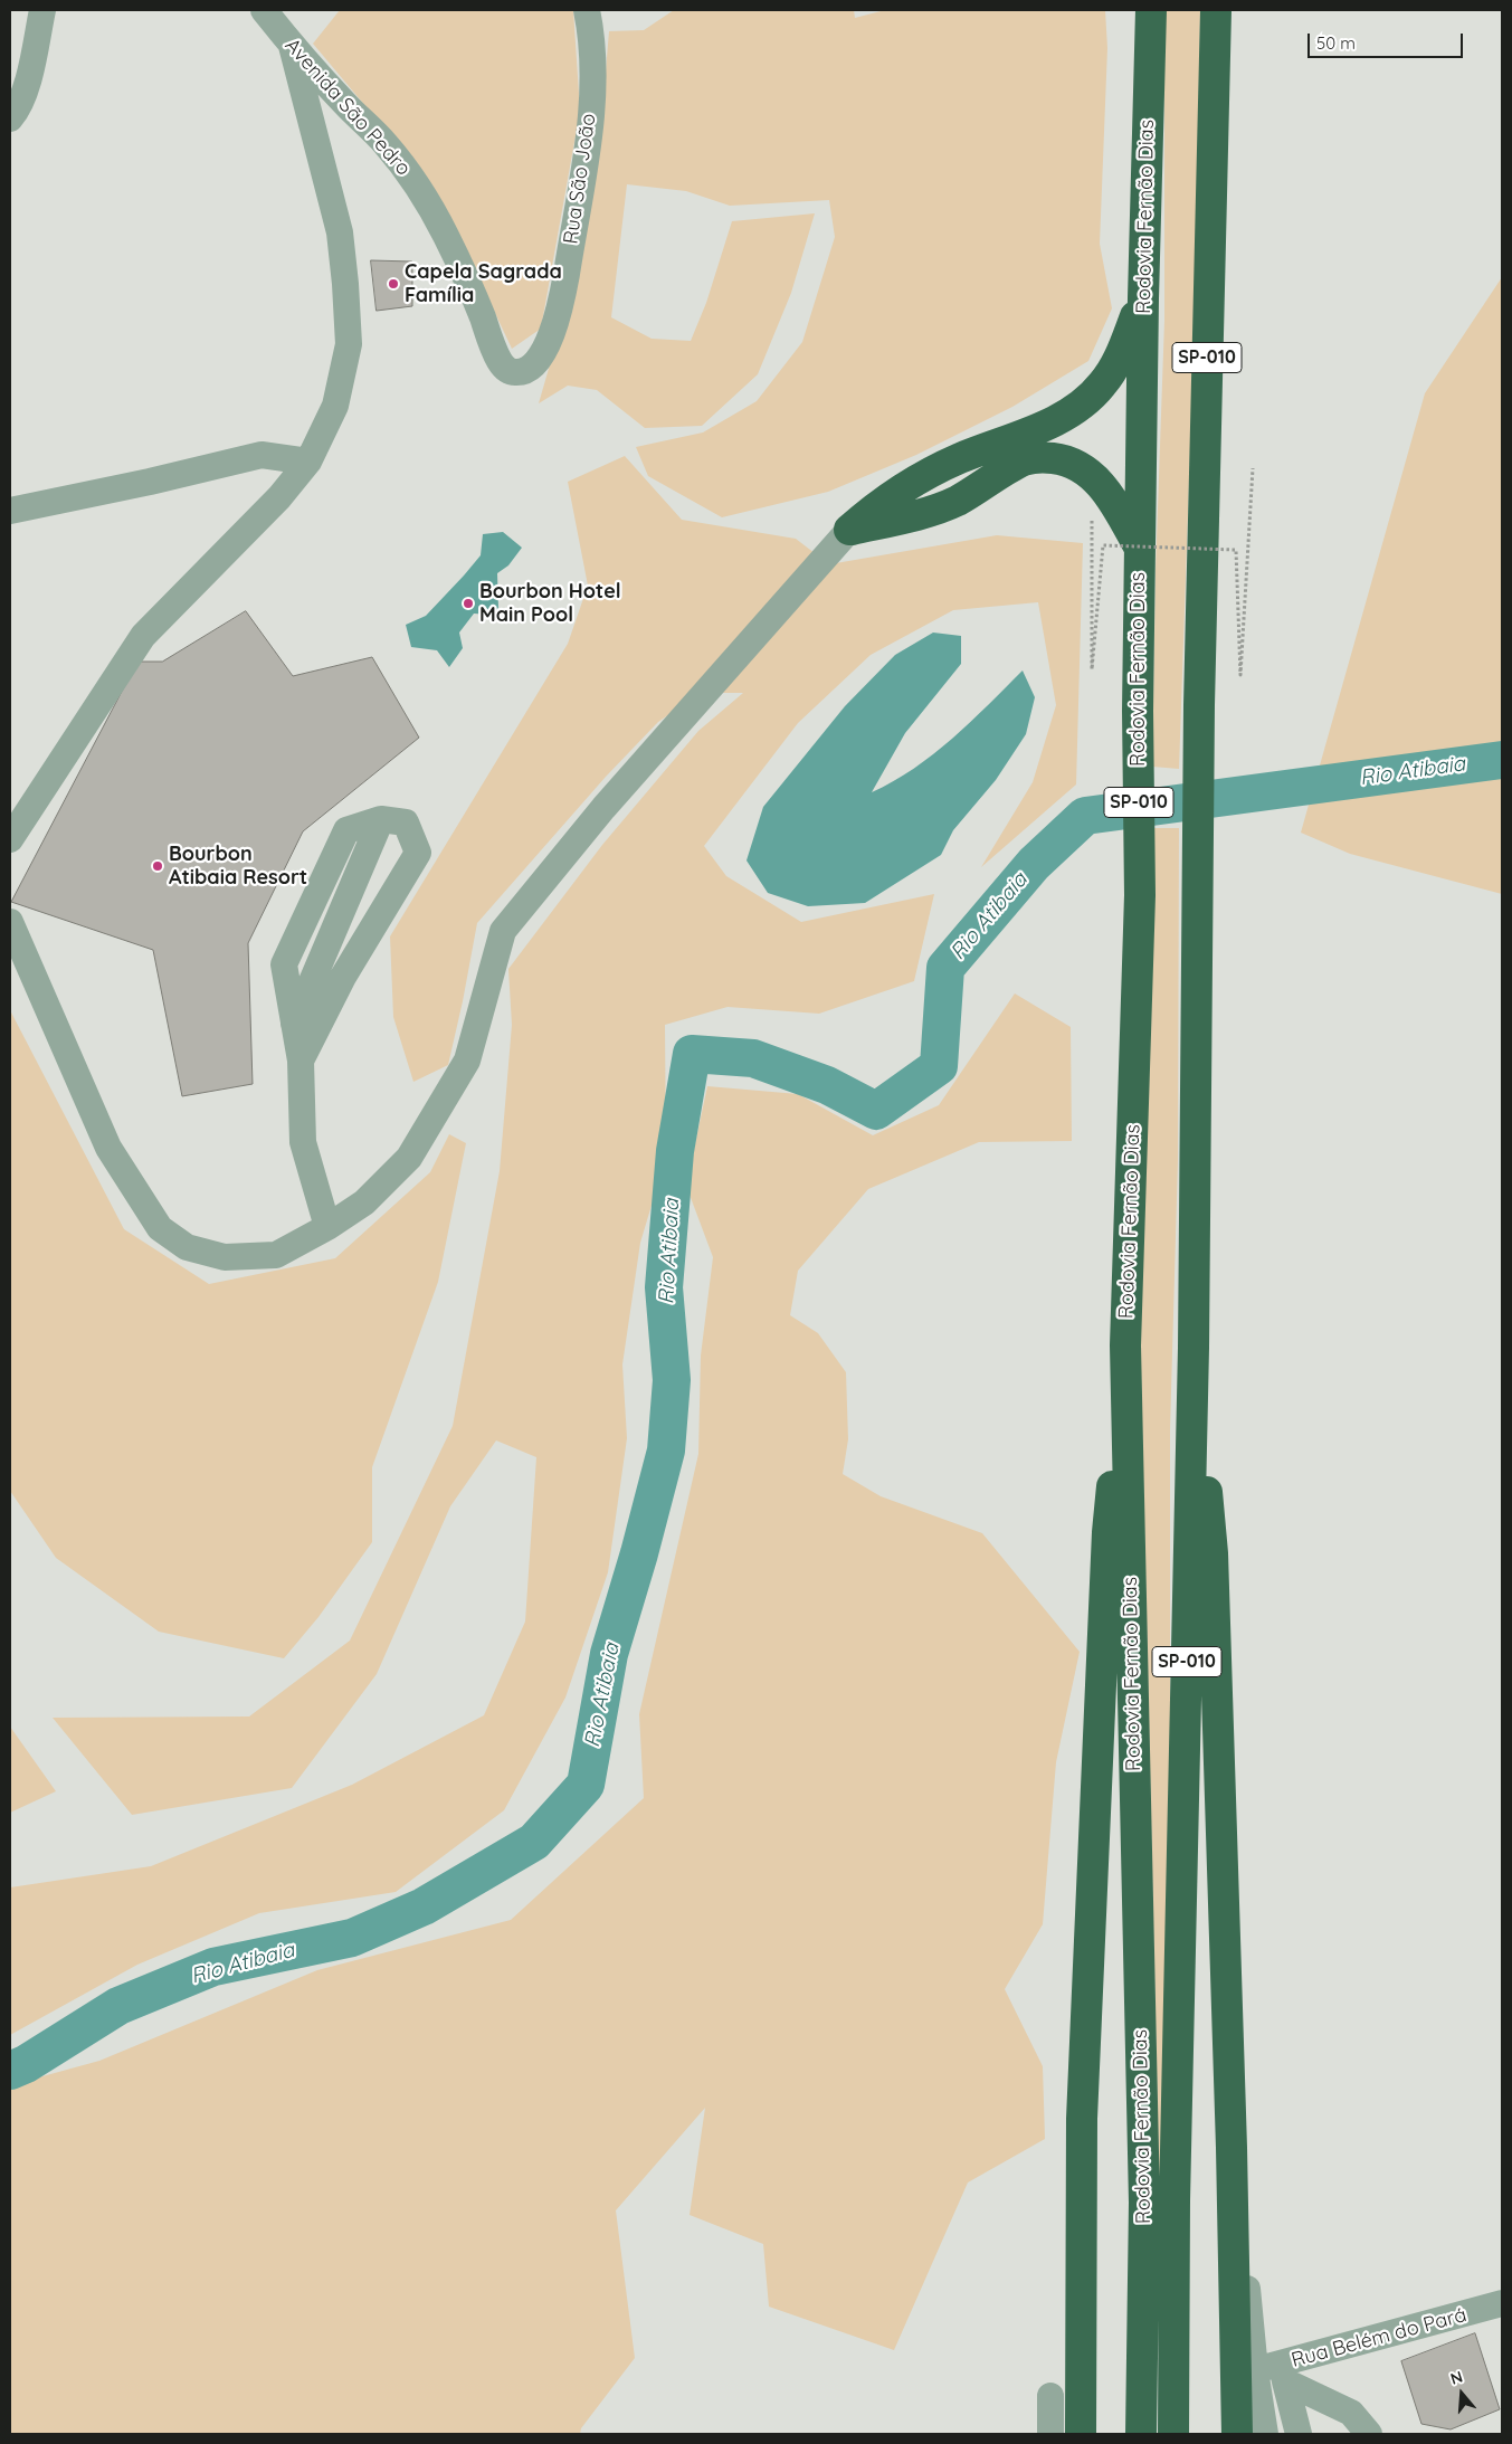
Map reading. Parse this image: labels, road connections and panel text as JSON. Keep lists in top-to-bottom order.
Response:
{
  "streets": {
    "highway": ["Rodovia Fernão Dias", "SP-010"],
    "street": ["Avenida São Pedro", "Rua São João", "Rua Belém do Pará"]
  },
  "crossings": [
    ["Avenida São Pedro", "Rua São João"]
  ],
  "water": ["Rio Atibaia"],
  "places": ["Capela Sagrada Família", "Bourbon Hotel Main Pool", "Bourbon Atibaia Resort"],
  "scale_bar": "50 m",
  "north": "top"
}
